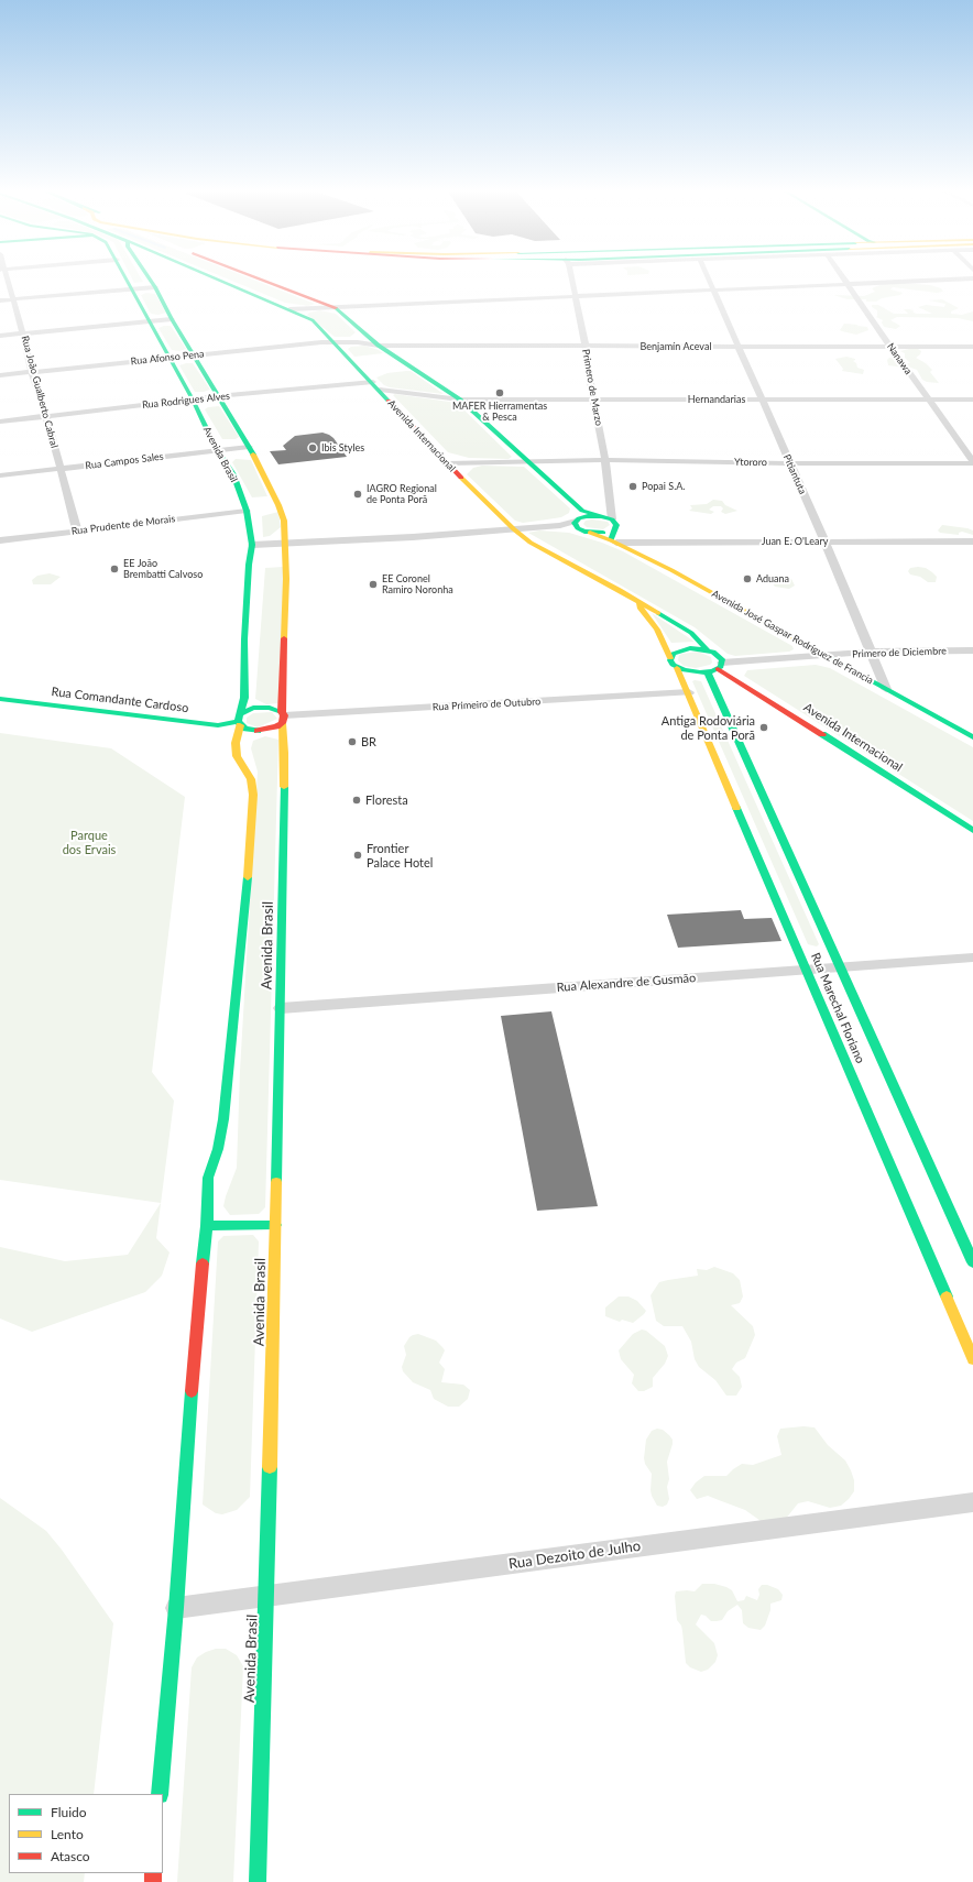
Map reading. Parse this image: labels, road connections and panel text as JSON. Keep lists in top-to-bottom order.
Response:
{
  "streets": {
    "main road": [
      "Avenida Internacional",
      "Avenida Brasil",
      "Avenida José Gaspar Rodríguez de Francia",
      "Rua Comandante Cardoso",
      "Rua Marechal Floriano"
    ],
    "street": [
      "Benjamín Aceval",
      "Rua Afonso Pena",
      "Nanawa",
      "Primero de Marzo",
      "Rua João Gualberto Cabral",
      "Hernandarias",
      "Rua Rodrigues Alves",
      "Rua Campos Sales",
      "Ytororo",
      "Pitiantuta",
      "Rua Prudente de Morais",
      "Juan E. O'Leary",
      "Primero de Diciembre",
      "Rua Primeiro de Outubro",
      "Rua Alexandre de Gusmão",
      "Rua Dezoito de Julho"
    ]
  },
  "crossings": [
    ["Benjamín Aceval", "Rua Afonso Pena"],
    ["Benjamín Aceval", "Nanawa"],
    ["Benjamín Aceval", "Primero de Marzo"],
    ["Benjamín Aceval", "Pitiantuta"],
    ["Rua Afonso Pena", "Rua João Gualberto Cabral"],
    ["Rua Afonso Pena", "Avenida Internacional"],
    ["Rua Afonso Pena", "Avenida Brasil"],
    ["Nanawa", "Hernandarias"],
    ["Nanawa", "Ytororo"],
    ["Primero de Marzo", "Hernandarias"],
    ["Primero de Marzo", "Ytororo"],
    ["Rua João Gualberto Cabral", "Rua Rodrigues Alves"],
    ["Rua João Gualberto Cabral", "Rua Campos Sales"],
    ["Rua João Gualberto Cabral", "Rua Prudente de Morais"],
    ["Hernandarias", "Rua Rodrigues Alves"],
    ["Hernandarias", "Pitiantuta"],
    ["Rua Rodrigues Alves", "Avenida Internacional"],
    ["Rua Rodrigues Alves", "Avenida Brasil"],
    ["Avenida Internacional", "Ytororo"],
    ["Avenida Internacional", "Primero de Diciembre"],
    ["Avenida Internacional", "Rua Marechal Floriano"],
    ["Avenida Brasil", "Rua Campos Sales"],
    ["Avenida Brasil", "Rua Prudente de Morais"],
    ["Avenida Brasil", "Rua Comandante Cardoso"],
    ["Avenida Brasil", "Rua Primeiro de Outubro"],
    ["Avenida Brasil", "Rua Alexandre de Gusmão"],
    ["Avenida Brasil", "Rua Dezoito de Julho"],
    ["Ytororo", "Pitiantuta"],
    ["Pitiantuta", "Juan E. O'Leary"],
    ["Pitiantuta", "Avenida José Gaspar Rodríguez de Francia"],
    ["Pitiantuta", "Primero de Diciembre"],
    ["Juan E. O'Leary", "Avenida José Gaspar Rodríguez de Francia"],
    ["Avenida José Gaspar Rodríguez de Francia", "Primero de Diciembre"],
    ["Primero de Diciembre", "Rua Marechal Floriano"],
    ["Rua Primeiro de Outubro", "Rua Marechal Floriano"],
    ["Rua Alexandre de Gusmão", "Rua Marechal Floriano"]
  ],
  "parks": ["Parque dos Ervais"],
  "places": [
    "MAFER Hierramentas & Pesca",
    "Ibis Styles",
    "Popai S.A.",
    "IAGRO Regional de Ponta Porã",
    "EE João Brembatti Calvoso",
    "Aduana",
    "EE Coronel Ramiro Noronha",
    "Antiga Rodoviária de Ponta Porã",
    "BR",
    "Floresta",
    "Frontier Palace Hotel"
  ],
  "legend": ["Fluido", "Lento", "Atasco"]
}
